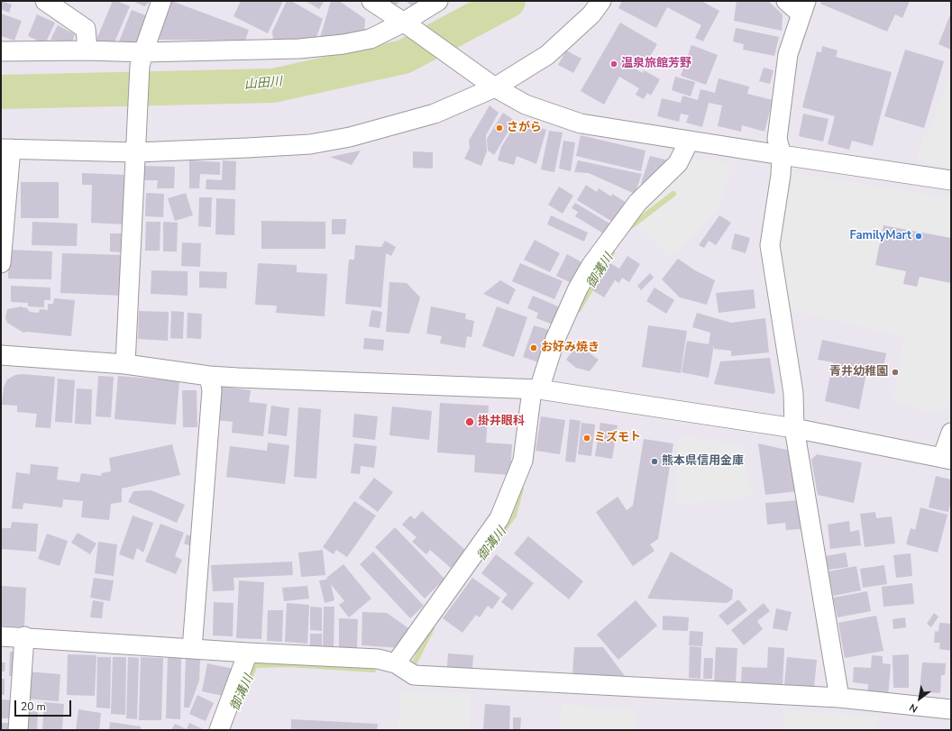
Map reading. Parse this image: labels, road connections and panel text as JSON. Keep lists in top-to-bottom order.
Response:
{
  "water": ["山田川", "御溝川"],
  "places": [
    "温泉旅館芳野",
    "さがら",
    "FamilyMart",
    "お好み焼き",
    "青井幼稚園",
    "掛井眼科",
    "ミズモト",
    "熊本県信用金庫"
  ],
  "scale_bar": "20 m",
  "north": "bottom left"
}
